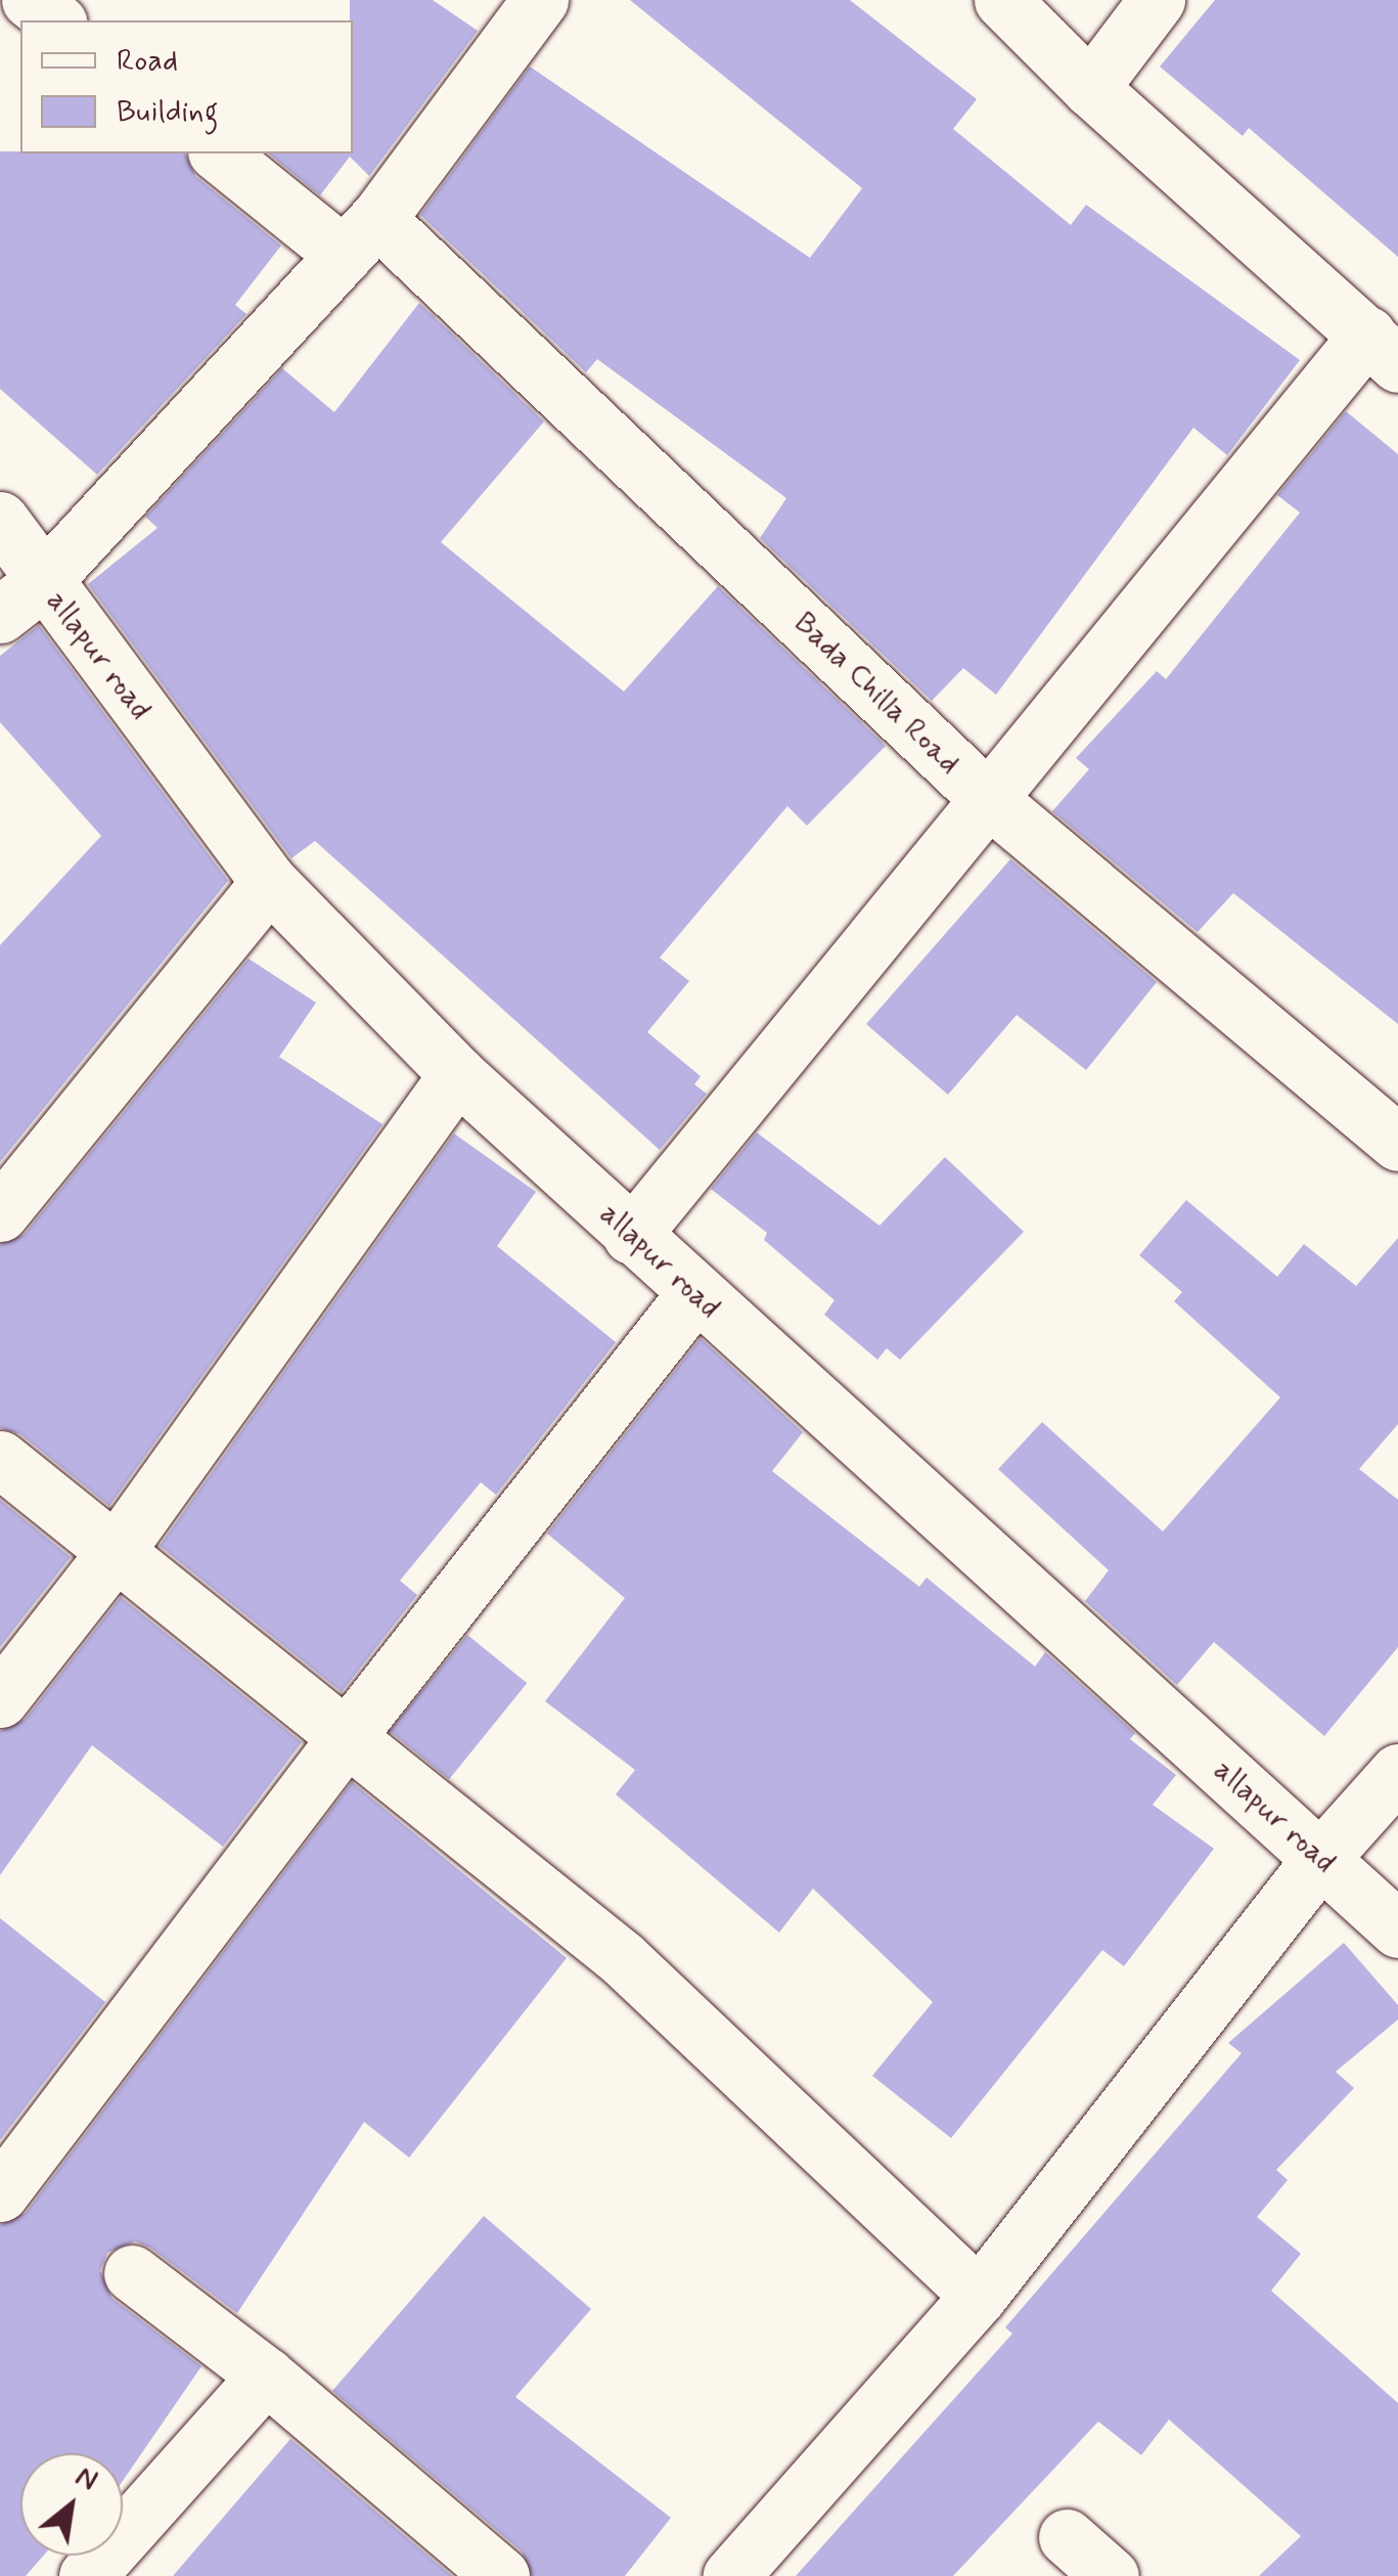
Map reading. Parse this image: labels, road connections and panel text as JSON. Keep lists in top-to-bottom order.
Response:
{
  "streets": {
    "street": ["allapur road", "Bada Chilla Road"]
  },
  "legend": ["Road", "Building"],
  "north": "top right"
}
